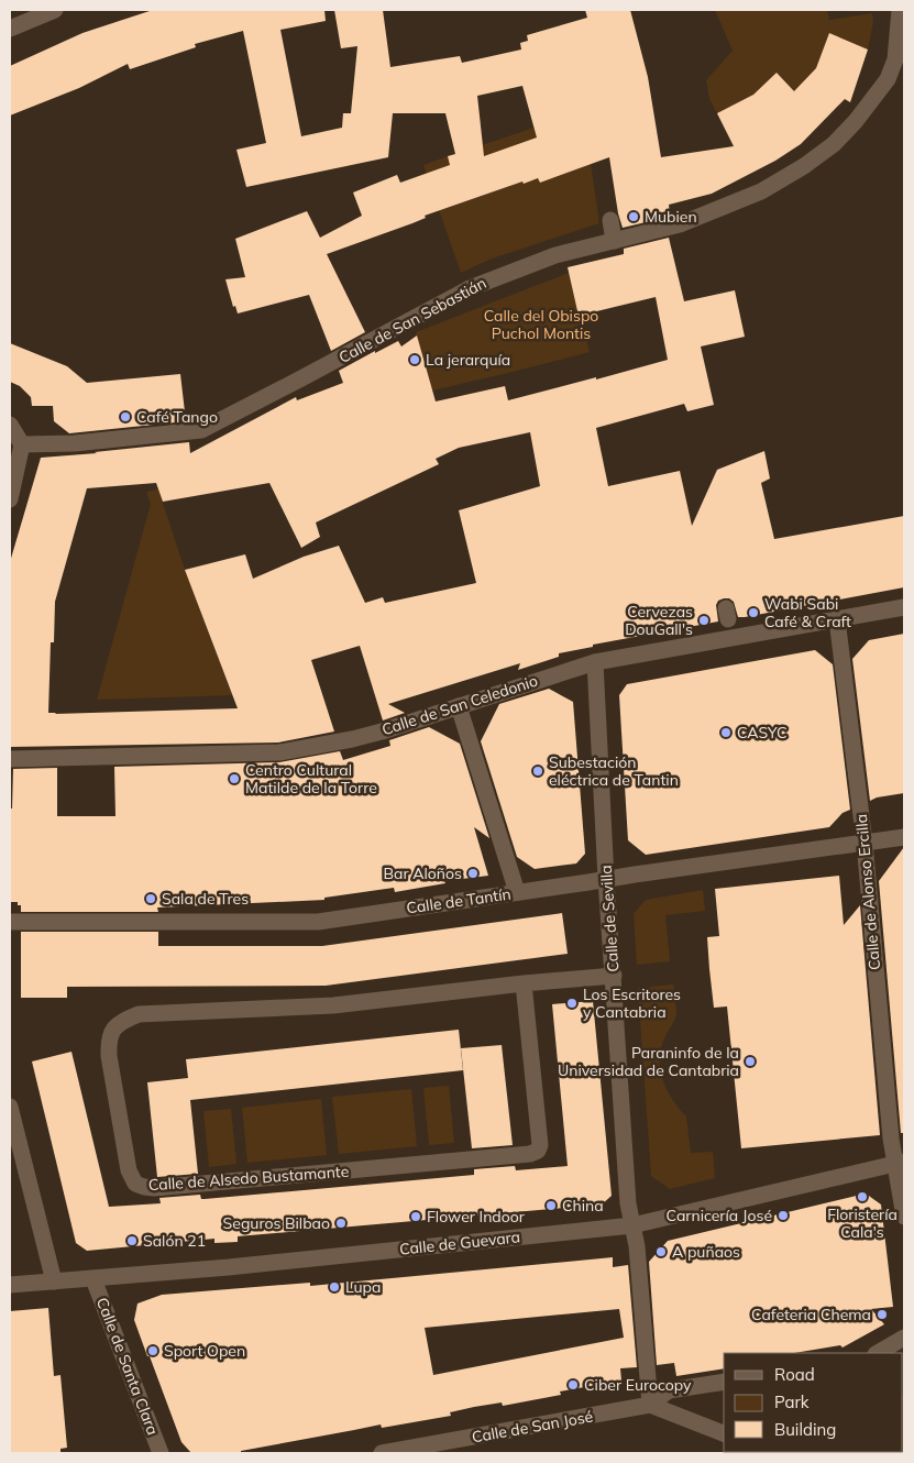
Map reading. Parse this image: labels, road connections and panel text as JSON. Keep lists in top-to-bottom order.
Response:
{
  "streets": {
    "street": [
      "Calle de San Sebastián",
      "Calle de San Celedonio",
      "Calle de Alonso Ercilla",
      "Calle de Tantín",
      "Calle de Sevilla",
      "Calle de Alsedo Bustamante",
      "Calle de Guevara",
      "Calle de Santa Clara",
      "Calle de San José"
    ]
  },
  "crossings": [
    ["Calle de San Celedonio", "Calle de Alonso Ercilla"],
    ["Calle de San Celedonio", "Calle de Sevilla"],
    ["Calle de Alonso Ercilla", "Calle de Tantín"],
    ["Calle de Alonso Ercilla", "Calle de Guevara"],
    ["Calle de Tantín", "Calle de Sevilla"],
    ["Calle de Sevilla", "Calle de Alsedo Bustamante"],
    ["Calle de Sevilla", "Calle de Guevara"],
    ["Calle de Sevilla", "Calle de San José"],
    ["Calle de Guevara", "Calle de Santa Clara"]
  ],
  "parks": ["Calle del Obispo Puchol Montis"],
  "places": [
    "Mubien",
    "La jerarquía",
    "Café Tango",
    "Wabi Sabi Café & Craft",
    "Cervezas DouGall's",
    "CASYC",
    "Subestación eléctrica de Tantin",
    "Centro Cultural Matilde de la Torre",
    "Bar Aloños",
    "Sala de Tres",
    "Los Escritores y Cantabria",
    "Paraninfo de la Universidad de Cantabria",
    "Floristería Cala's",
    "China",
    "Carnicería José",
    "Flower Indoor",
    "Seguros Bilbao",
    "Salón 21",
    "A puñaos",
    "Lupa",
    "Cafeteria Chema",
    "Sport Open",
    "Ciber Eurocopy"
  ],
  "legend": ["Road", "Park", "Building"]
}
